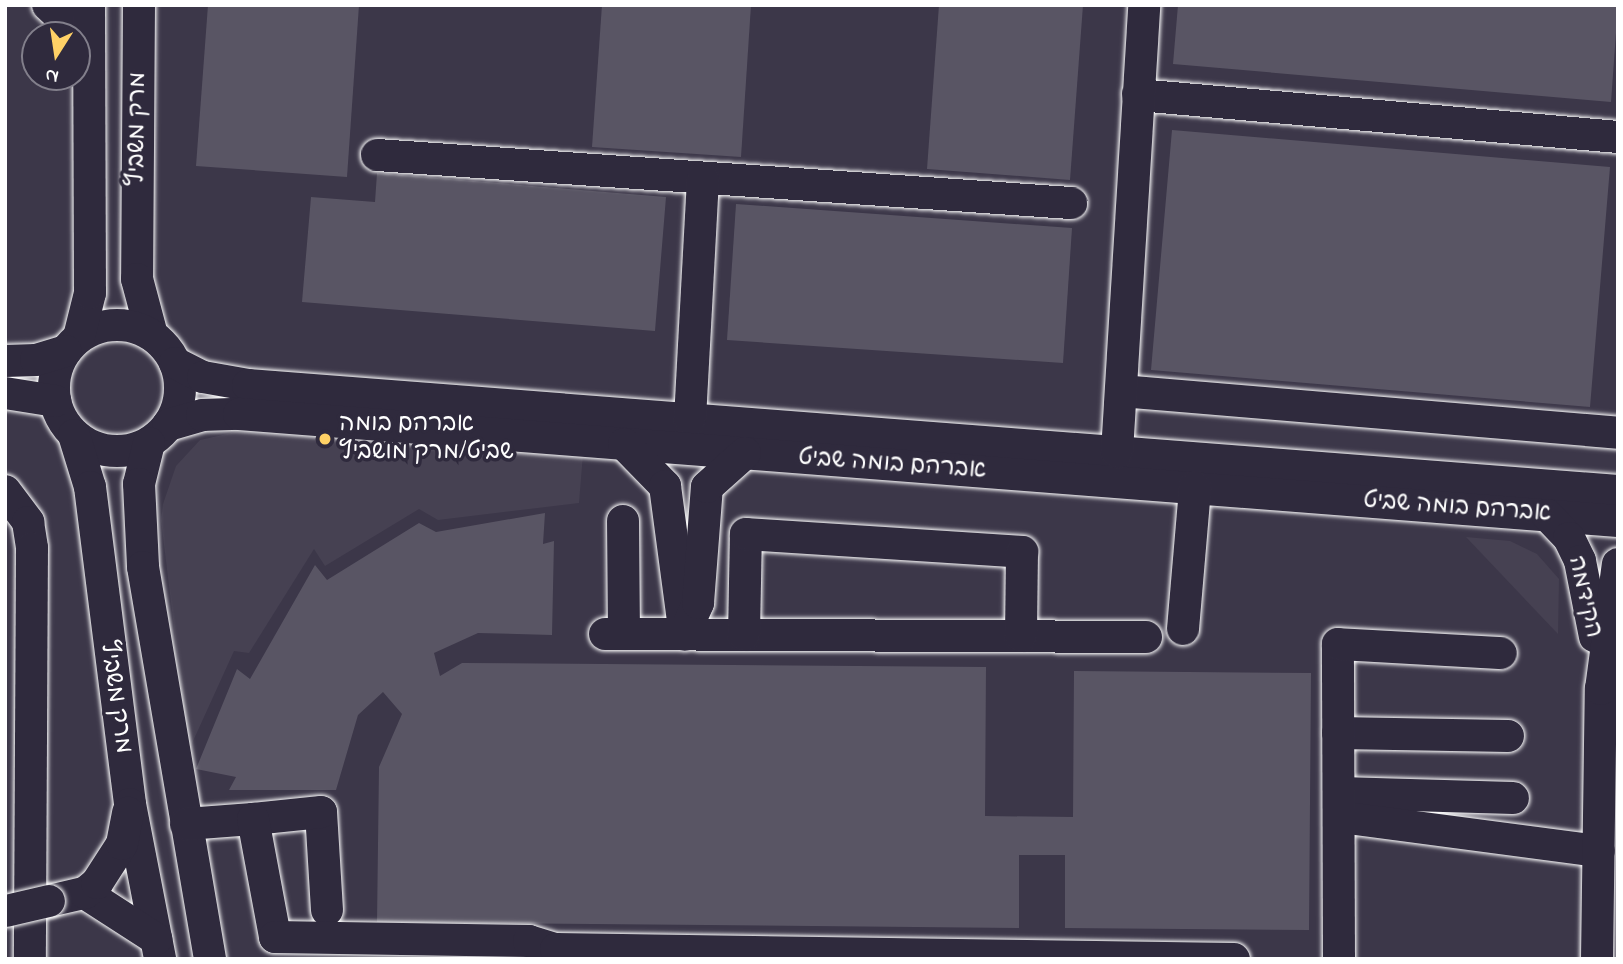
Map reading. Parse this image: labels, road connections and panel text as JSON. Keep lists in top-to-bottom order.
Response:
{
  "streets": {
    "street": ["מרק משביץ", "אברהם בומה שביט", "הקידמה"]
  },
  "crossings": [
    ["מרק משביץ", "אברהם בומה שביט"],
    ["אברהם בומה שביט", "הקידמה"]
  ],
  "places": ["אברהם בומה שביט/מרק מושביץ"],
  "north": "bottom"
}
